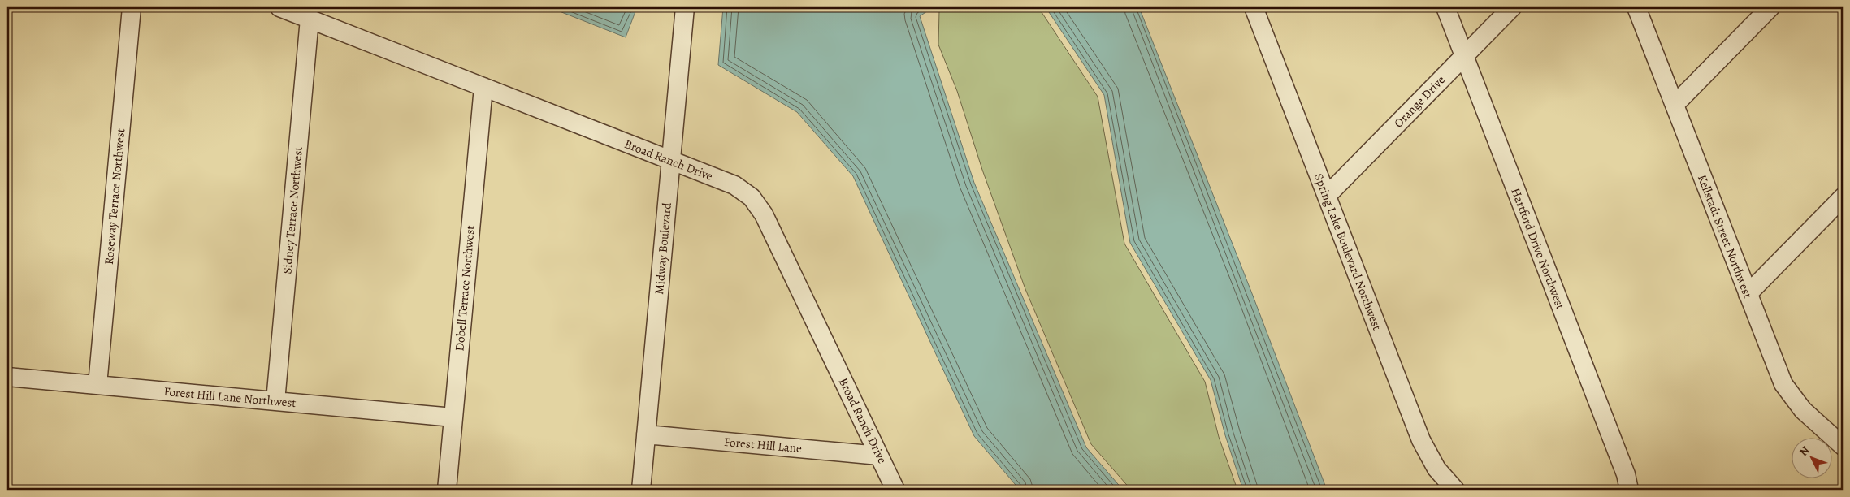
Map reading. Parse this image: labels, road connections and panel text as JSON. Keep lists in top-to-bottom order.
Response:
{
  "streets": {
    "street": [
      "Orange Drive",
      "Broad Ranch Drive",
      "Roseway Terrace Northwest",
      "Sidney Terrace Northwest",
      "Kellstadt Street Northwest",
      "Midway Boulevard",
      "Hartford Drive Northwest",
      "Spring Lake Boulevard Northwest",
      "Dobell Terrace Northwest",
      "Forest Hill Lane Northwest",
      "Forest Hill Lane"
    ]
  },
  "crossings": [
    ["Orange Drive", "Hartford Drive Northwest"],
    ["Orange Drive", "Spring Lake Boulevard Northwest"],
    ["Broad Ranch Drive", "Sidney Terrace Northwest"],
    ["Broad Ranch Drive", "Midway Boulevard"],
    ["Broad Ranch Drive", "Dobell Terrace Northwest"],
    ["Broad Ranch Drive", "Forest Hill Lane"],
    ["Roseway Terrace Northwest", "Forest Hill Lane Northwest"],
    ["Sidney Terrace Northwest", "Forest Hill Lane Northwest"],
    ["Midway Boulevard", "Forest Hill Lane"],
    ["Dobell Terrace Northwest", "Forest Hill Lane Northwest"]
  ],
  "north": "top left"
}
